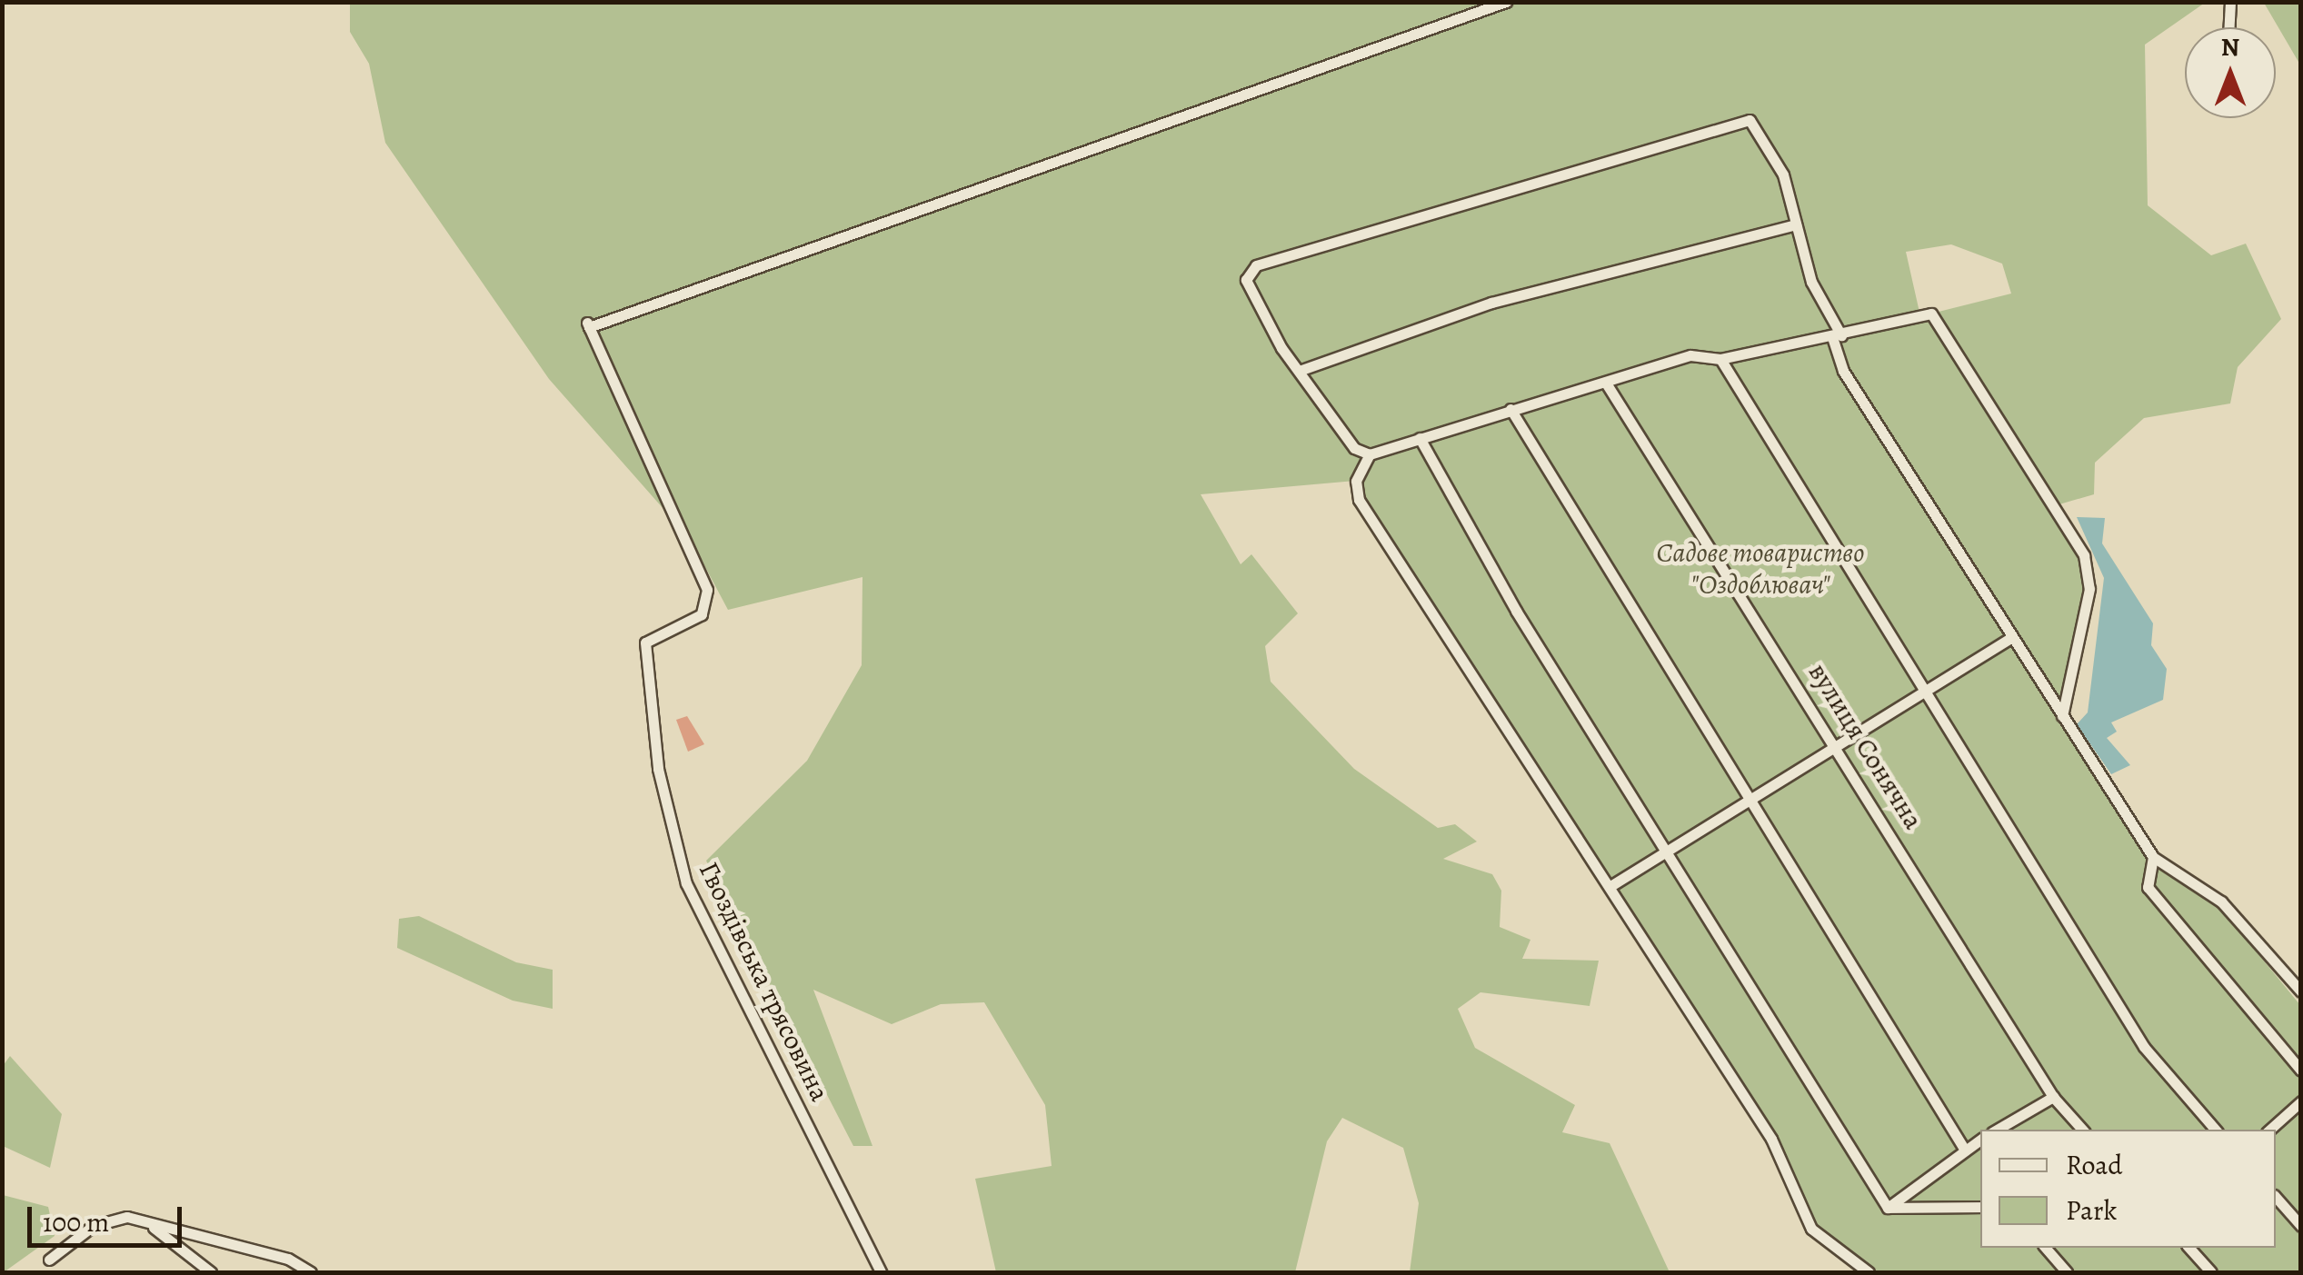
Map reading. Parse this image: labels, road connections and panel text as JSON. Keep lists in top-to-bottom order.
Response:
{
  "streets": {
    "street": ["вулиця Сонячна", "Гвоздівська трясовина"]
  },
  "parks": ["Садове товариство \"Оздоблювач\""],
  "legend": ["Road", "Park"],
  "scale_bar": "100 m",
  "north": "top"
}
